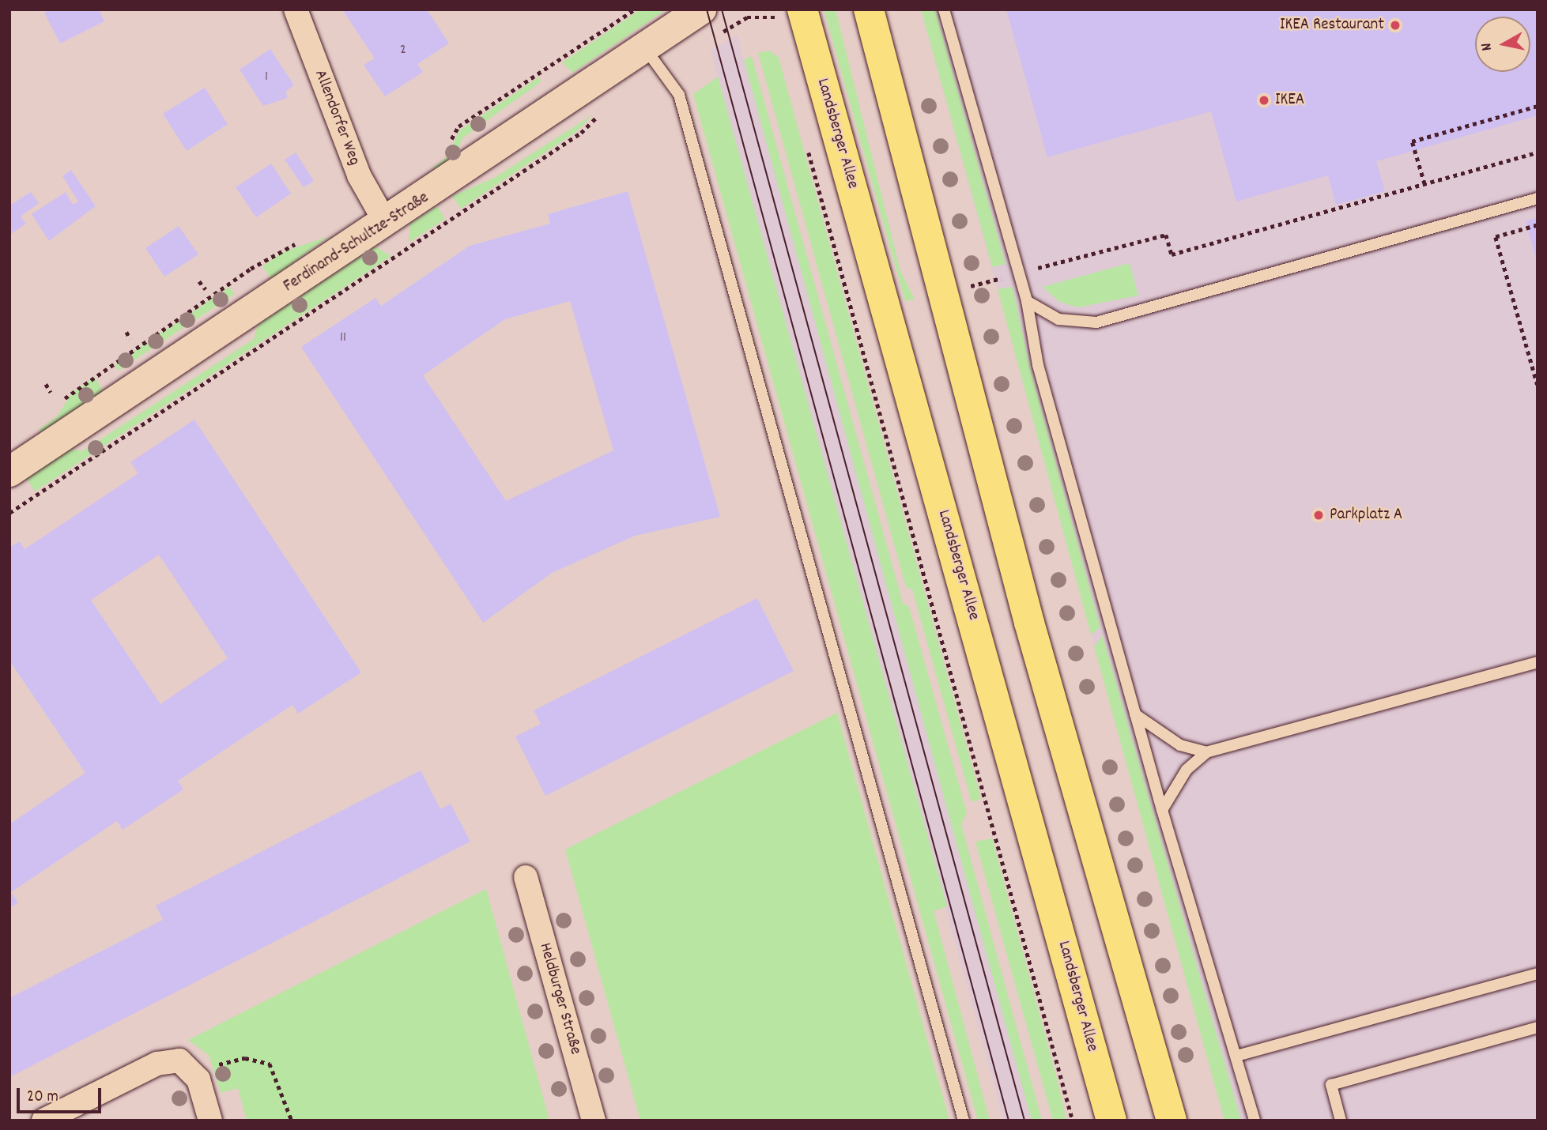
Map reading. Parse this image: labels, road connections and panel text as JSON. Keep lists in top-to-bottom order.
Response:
{
  "streets": {
    "main road": ["Landsberger Allee"],
    "street": ["Allendorfer Weg", "Ferdinand-Schultze-Straße", "Heldburger Straße"]
  },
  "crossings": [
    ["Allendorfer Weg", "Ferdinand-Schultze-Straße"]
  ],
  "places": ["IKEA Restaurant", "IKEA", "Parkplatz A"],
  "house_numbers": ["2", "1", "11"],
  "scale_bar": "20 m",
  "north": "left"
}
